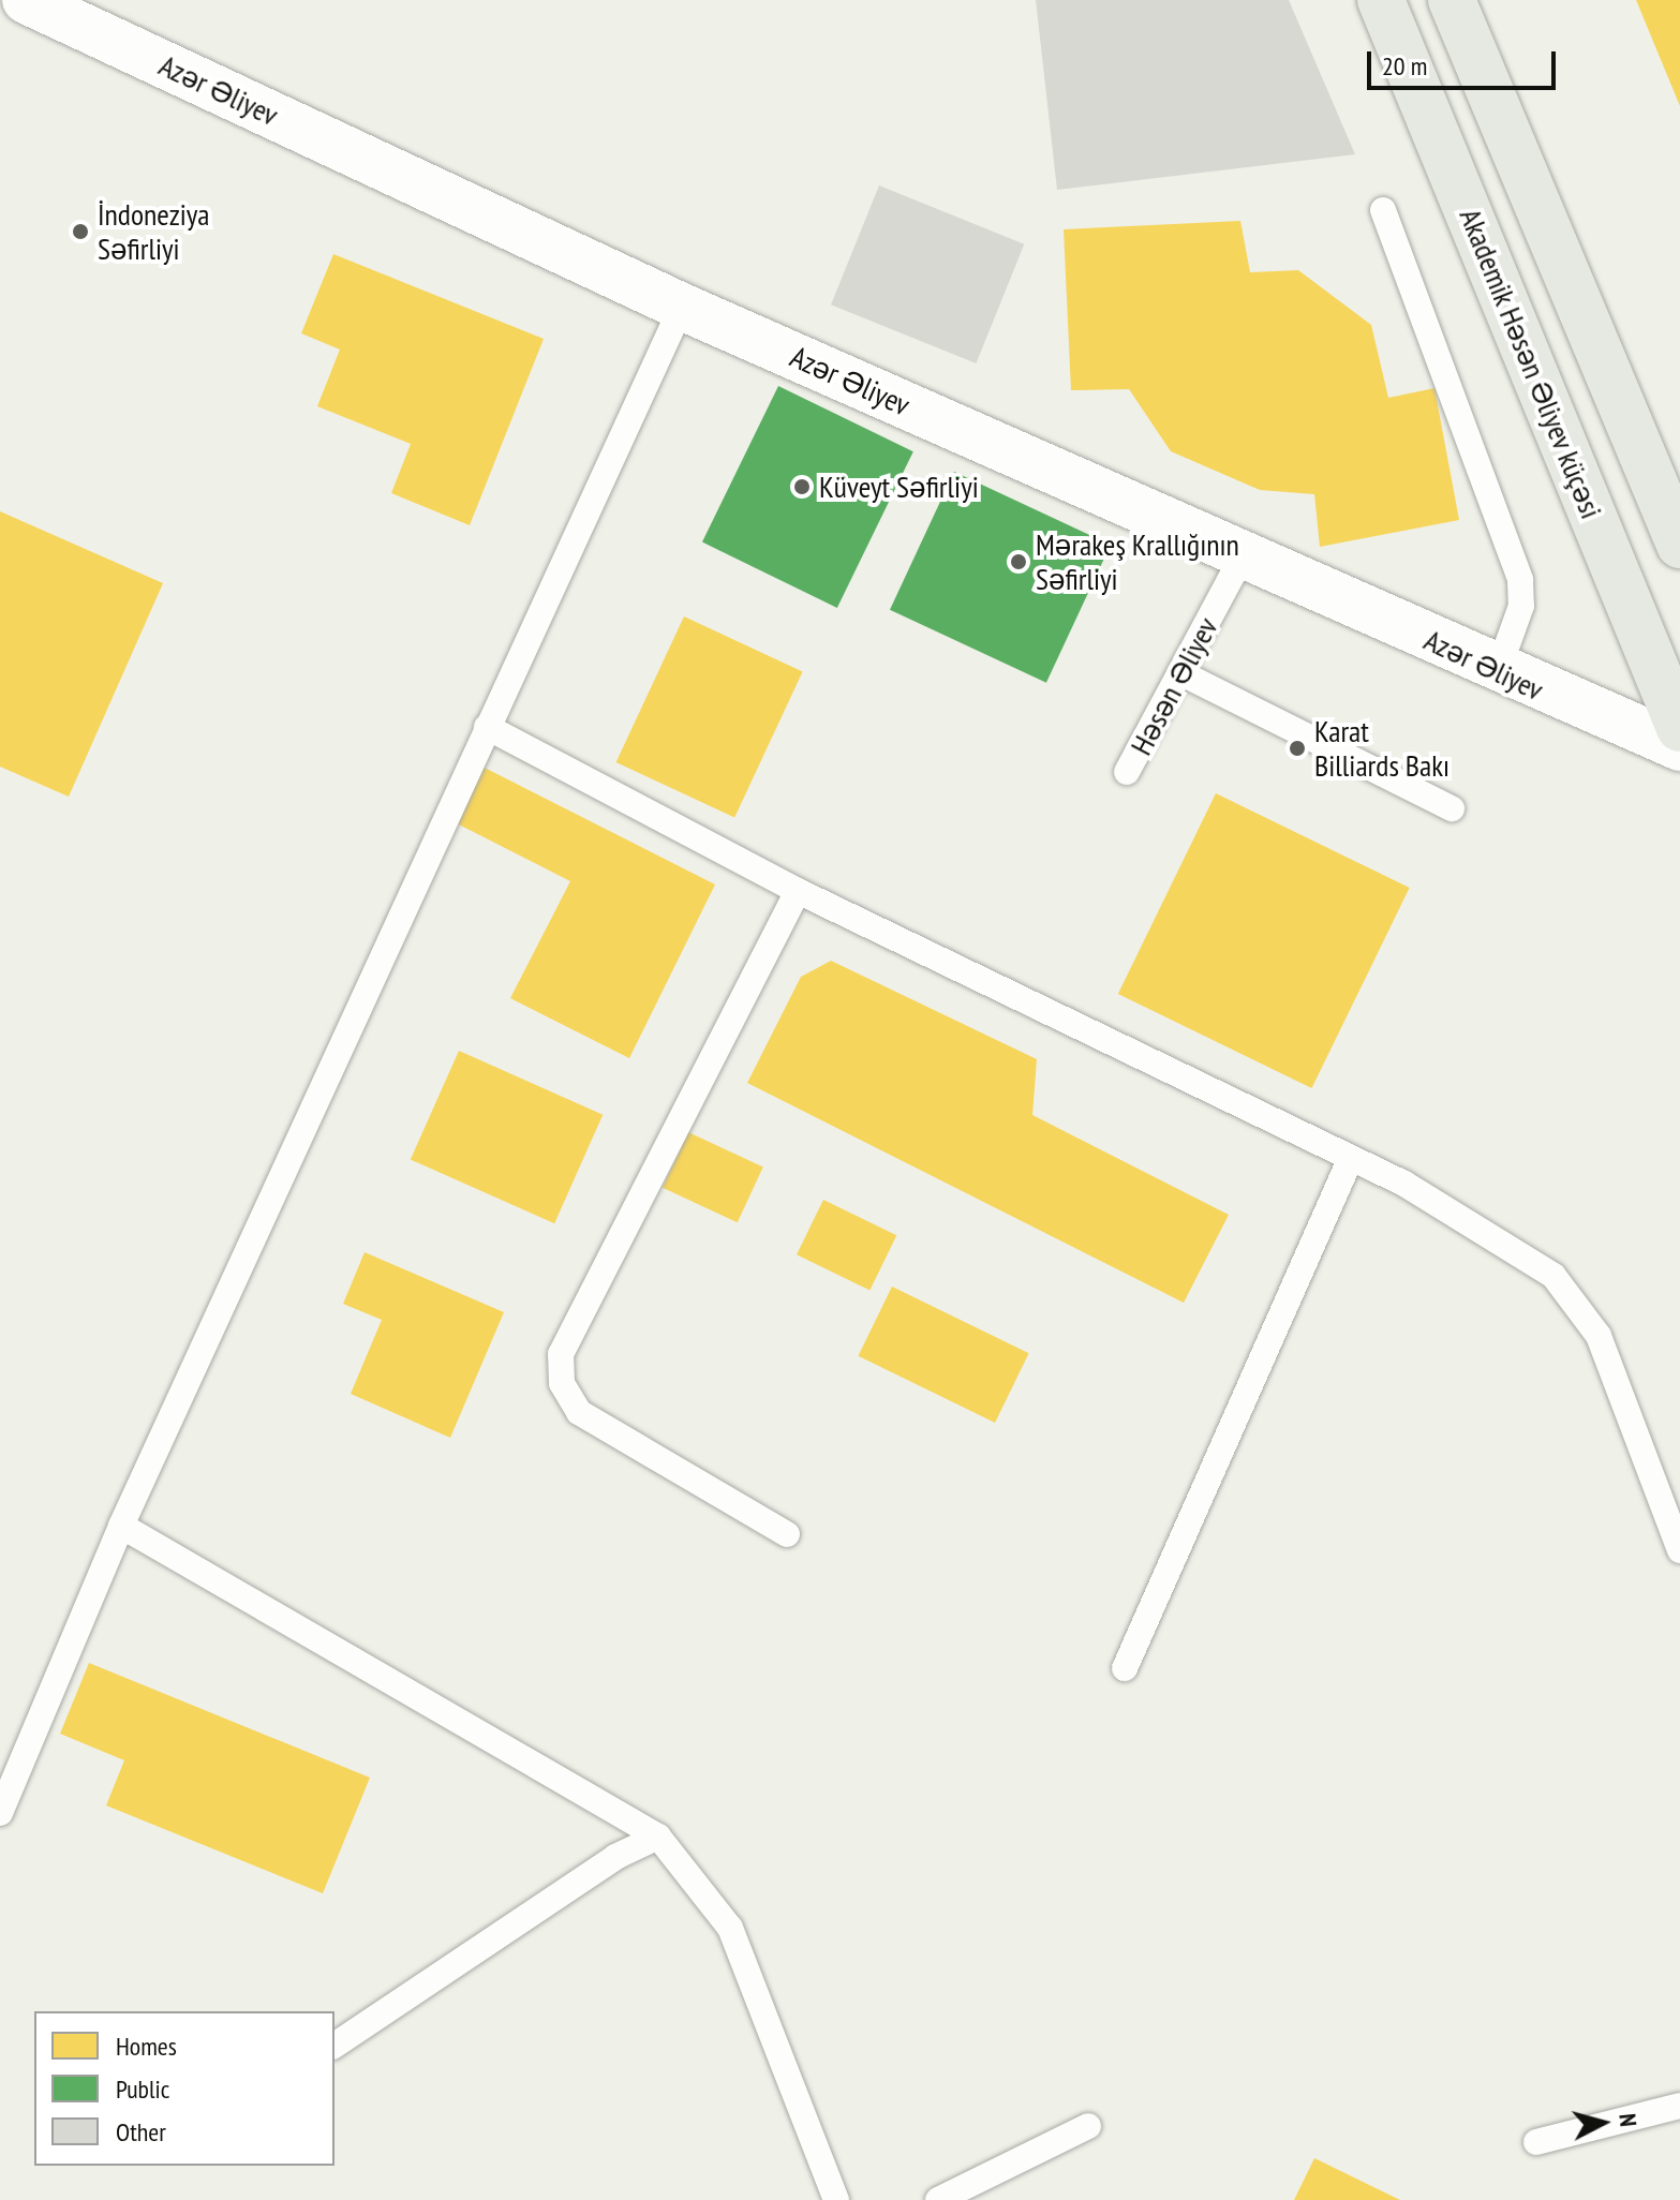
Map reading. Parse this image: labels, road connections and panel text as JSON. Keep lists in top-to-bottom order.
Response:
{
  "streets": {
    "main road": ["Akademik Həsən Əliyev küçəsi"],
    "street": ["Azər Əliyev"],
    "lane": ["Həsən Əliyev"]
  },
  "crossings": [
    ["Azər Əliyev", "Həsən Əliyev"]
  ],
  "places": [
    "İndoneziya Səfirliyi",
    "Küveyt Səfirliyi",
    "Mərakeş Krallığının Səfirliyi",
    "Karat Billiards Bakı"
  ],
  "legend": ["Homes", "Public", "Other"],
  "scale_bar": "20 m",
  "north": "right"
}
